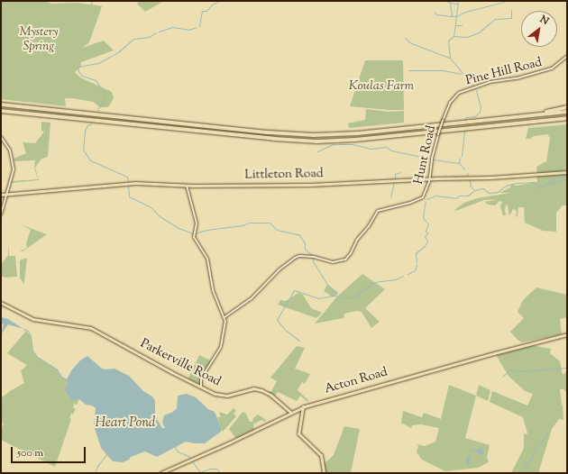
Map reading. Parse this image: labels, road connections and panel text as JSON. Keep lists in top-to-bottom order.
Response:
{
  "streets": {
    "main road": ["Littleton Road", "Parkerville Road", "Acton Road"],
    "street": ["Pine Hill Road", "Hunt Road"]
  },
  "crossings": [
    ["Pine Hill Road", "Hunt Road"],
    ["Hunt Road", "Littleton Road"],
    ["Parkerville Road", "Acton Road"]
  ],
  "water": ["Heart Pond"],
  "parks": ["Mystery Spring", "Koulas Farm"],
  "scale_bar": "500 m",
  "north": "top right"
}
